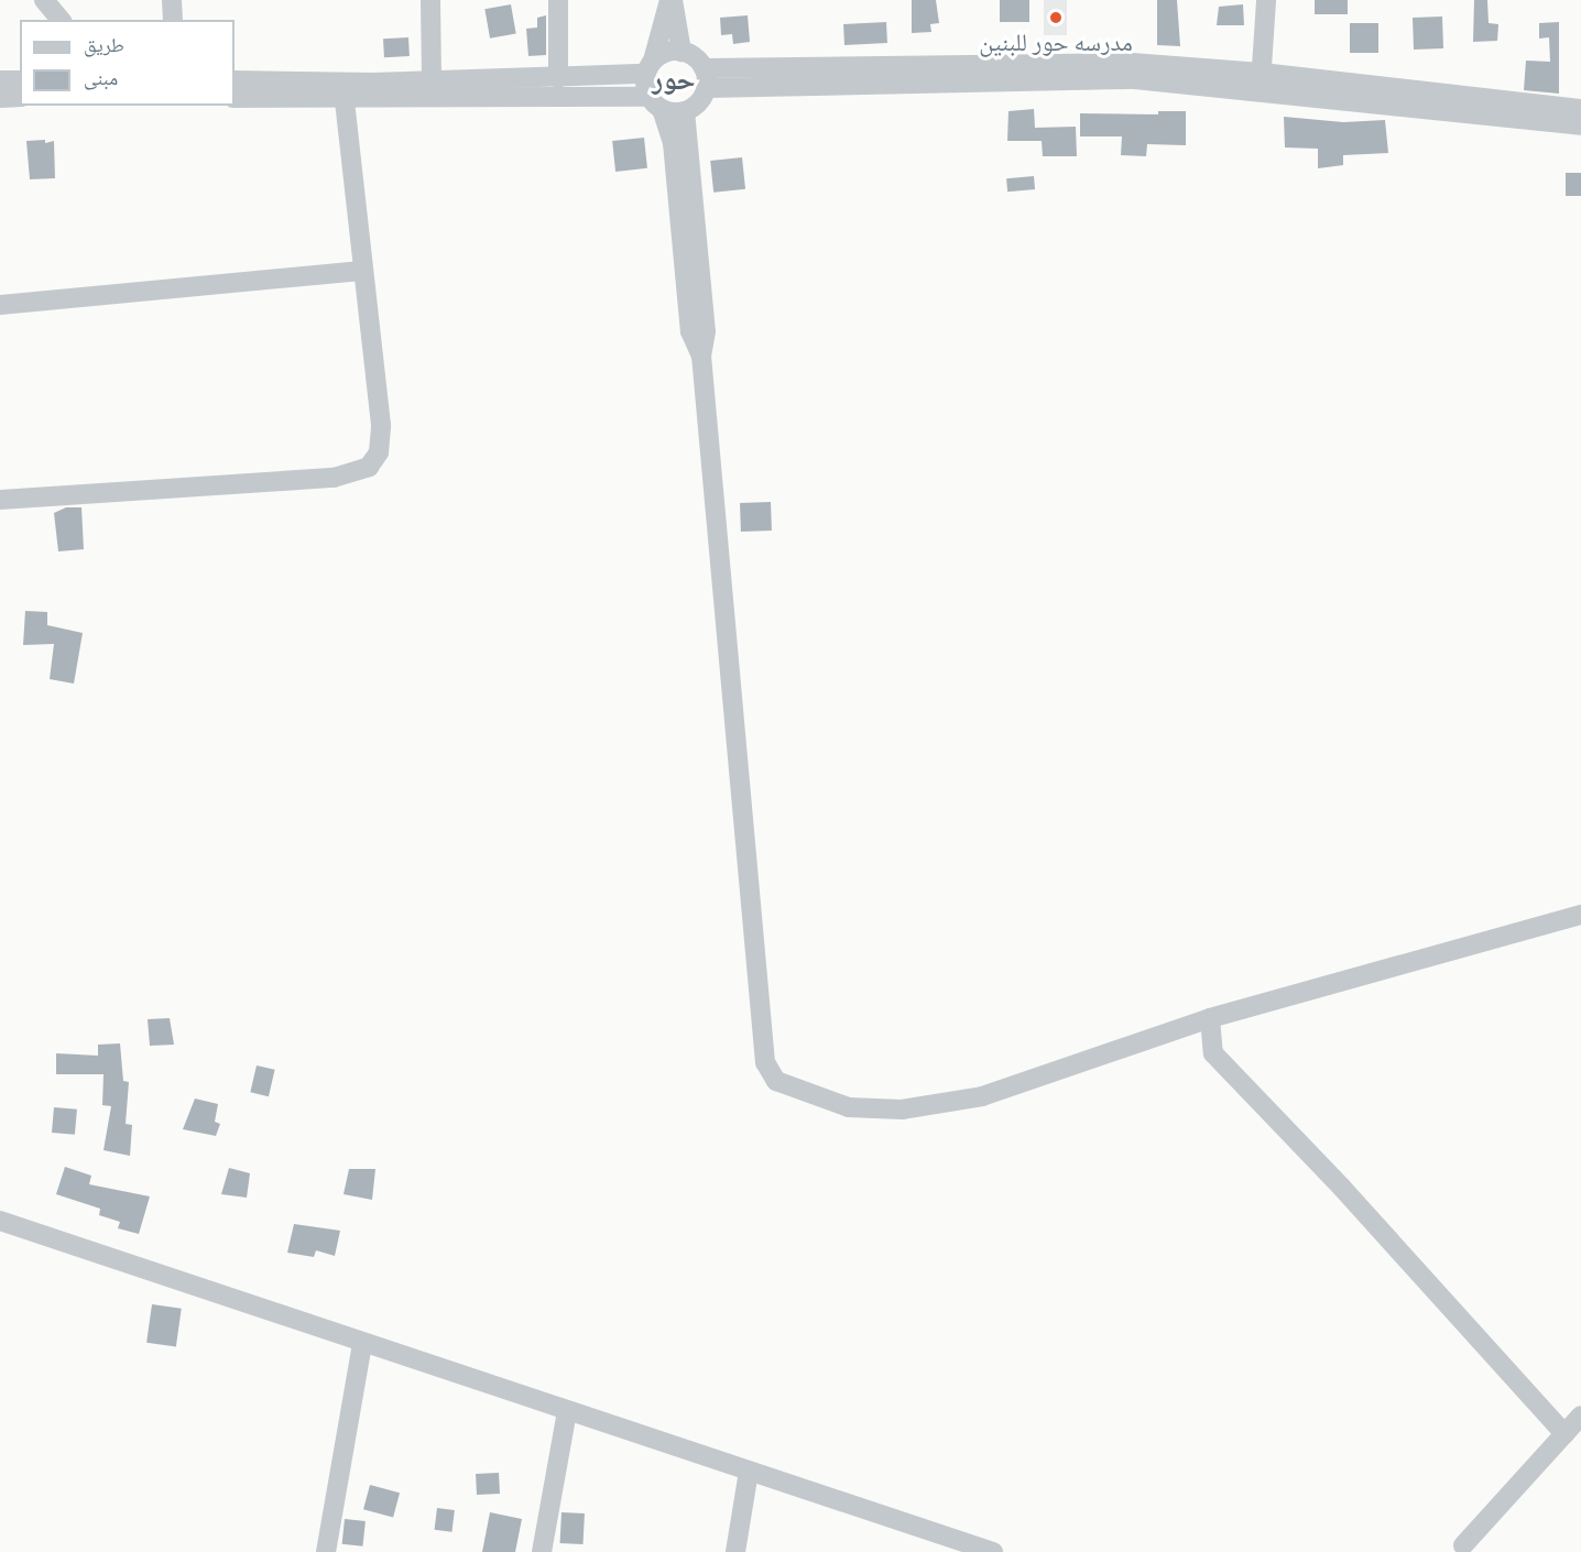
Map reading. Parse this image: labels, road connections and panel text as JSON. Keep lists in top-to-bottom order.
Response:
{
  "districts": ["حور"],
  "places": ["مدرسه حور للبنين"],
  "legend": ["طريق", "مبنى"]
}
